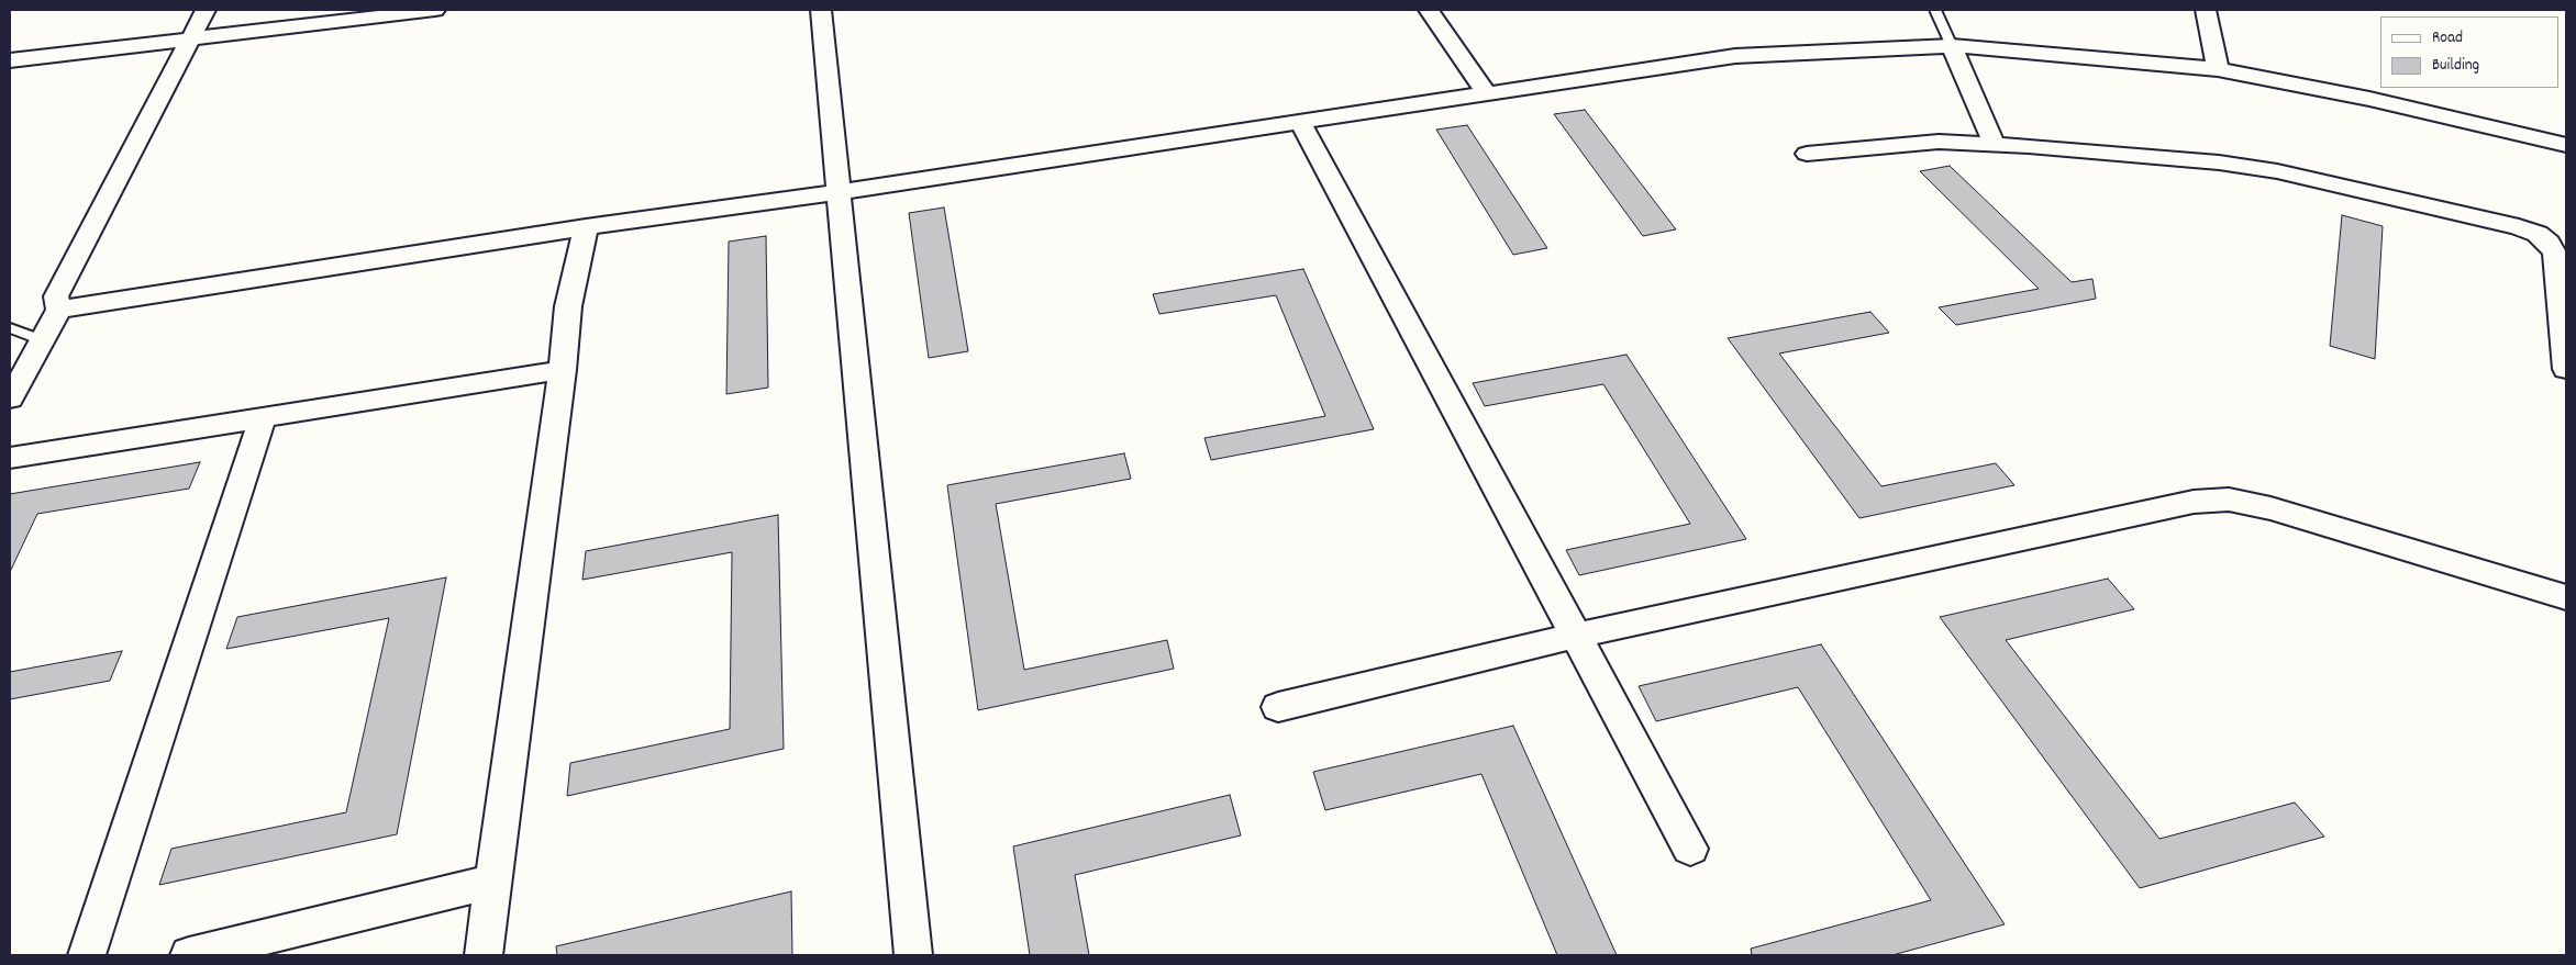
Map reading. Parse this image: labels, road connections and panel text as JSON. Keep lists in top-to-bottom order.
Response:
{
  "legend": ["Road", "Building"]
}
